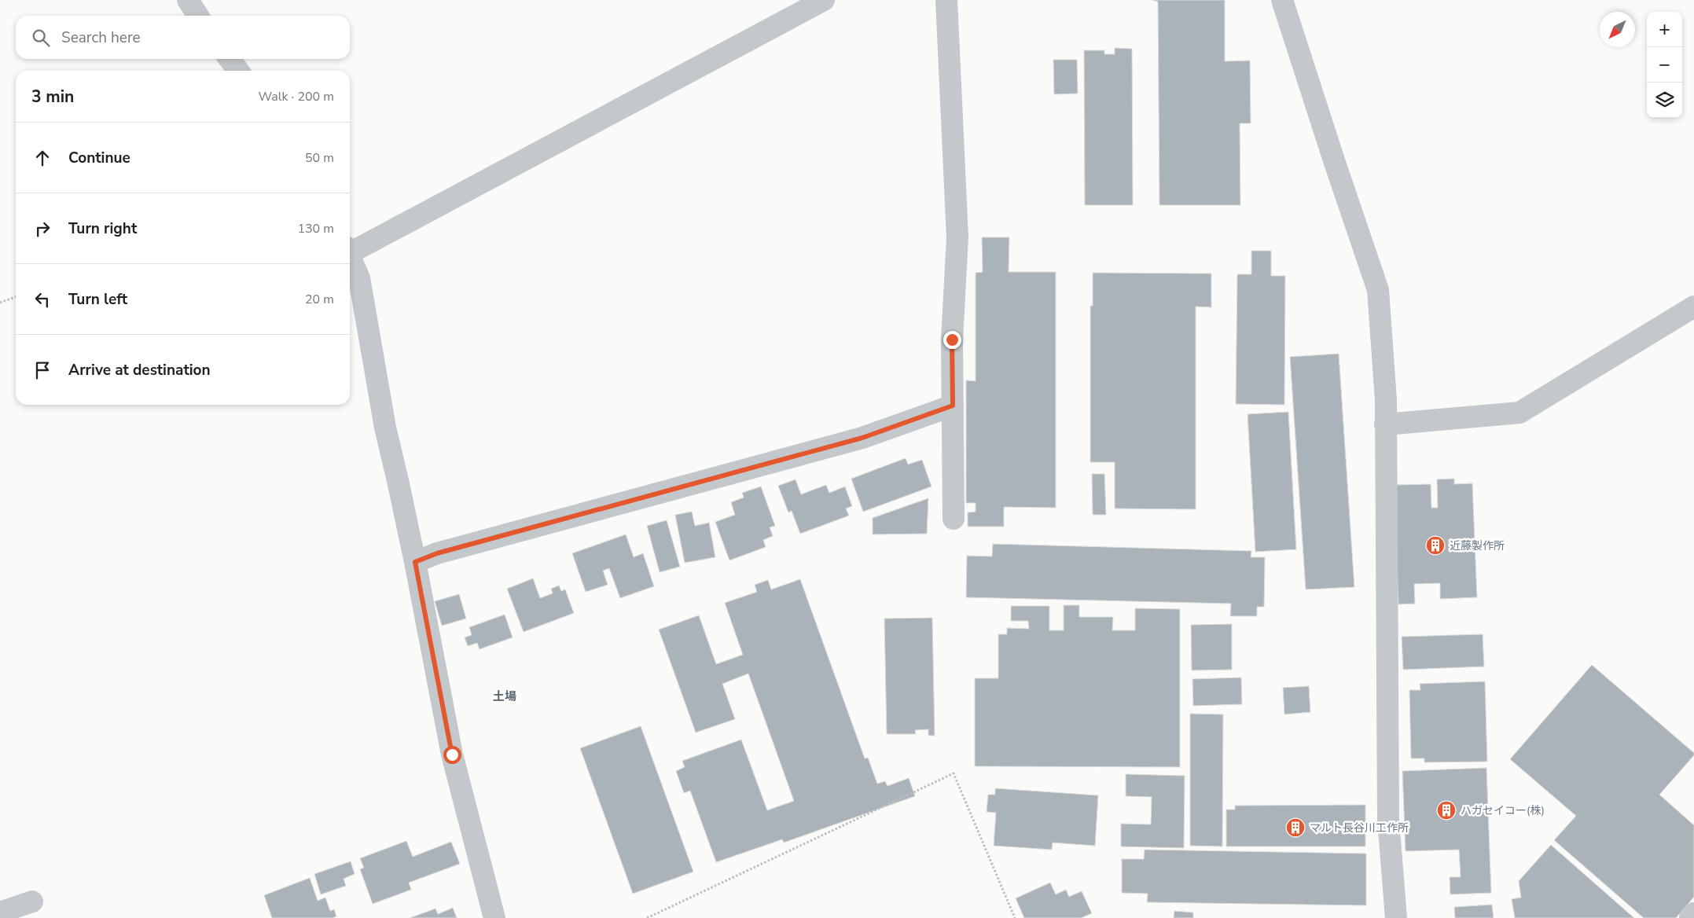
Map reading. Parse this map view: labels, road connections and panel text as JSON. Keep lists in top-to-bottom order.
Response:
{
  "districts": ["土場"],
  "places": {
    "building": ["近藤製作所", "ハガセイコー(株)", "マルト長谷川工作所"]
  },
  "north": "bottom left",
  "page": {
    "map_buttons": ["+", "−"],
    "search": "Search here",
    "heading": ["3 min", "Walk · 200 m"],
    "list": [
      ["Continue", "50 m"],
      ["Turn right", "130 m"],
      ["Turn left", "20 m"],
      "Arrive at destination"
    ]
  }
}
